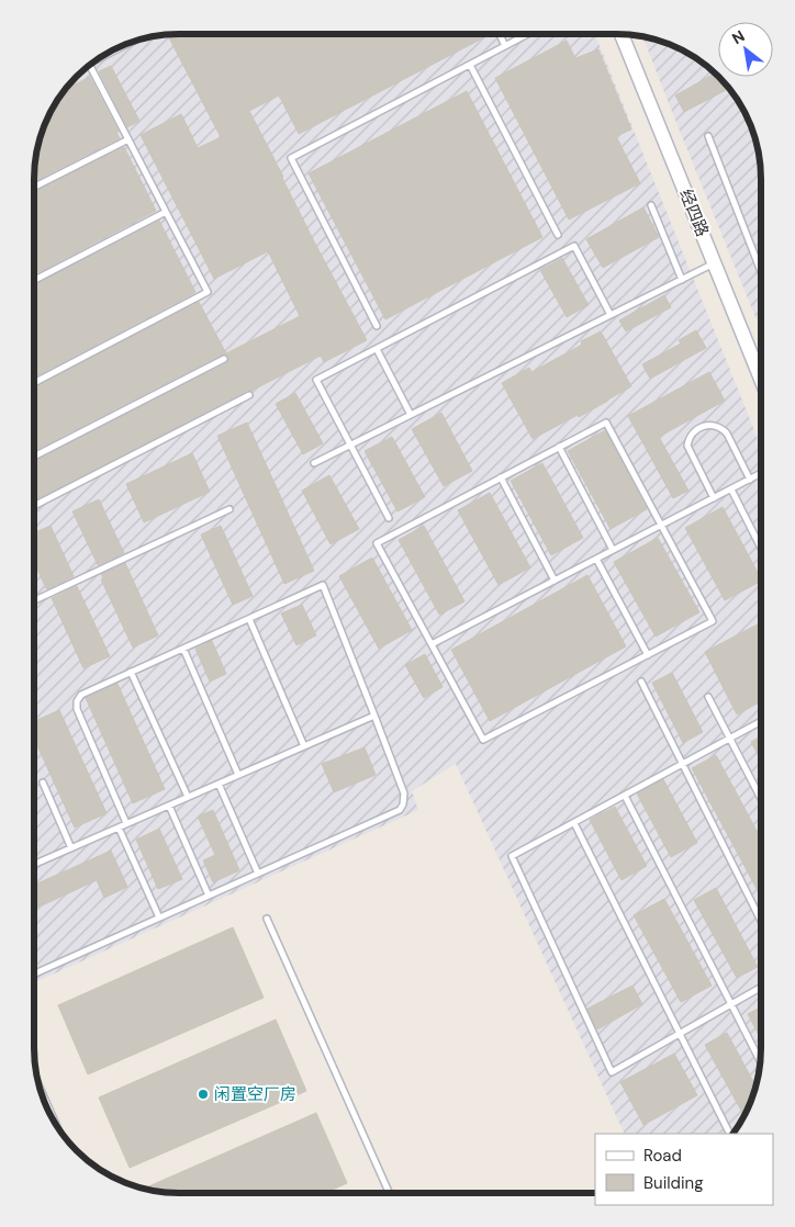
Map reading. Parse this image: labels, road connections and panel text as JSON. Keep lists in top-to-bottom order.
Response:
{
  "streets": {
    "street": ["经四路"]
  },
  "places": ["闲置空厂房"],
  "legend": ["Road", "Building"],
  "north": "top left"
}
